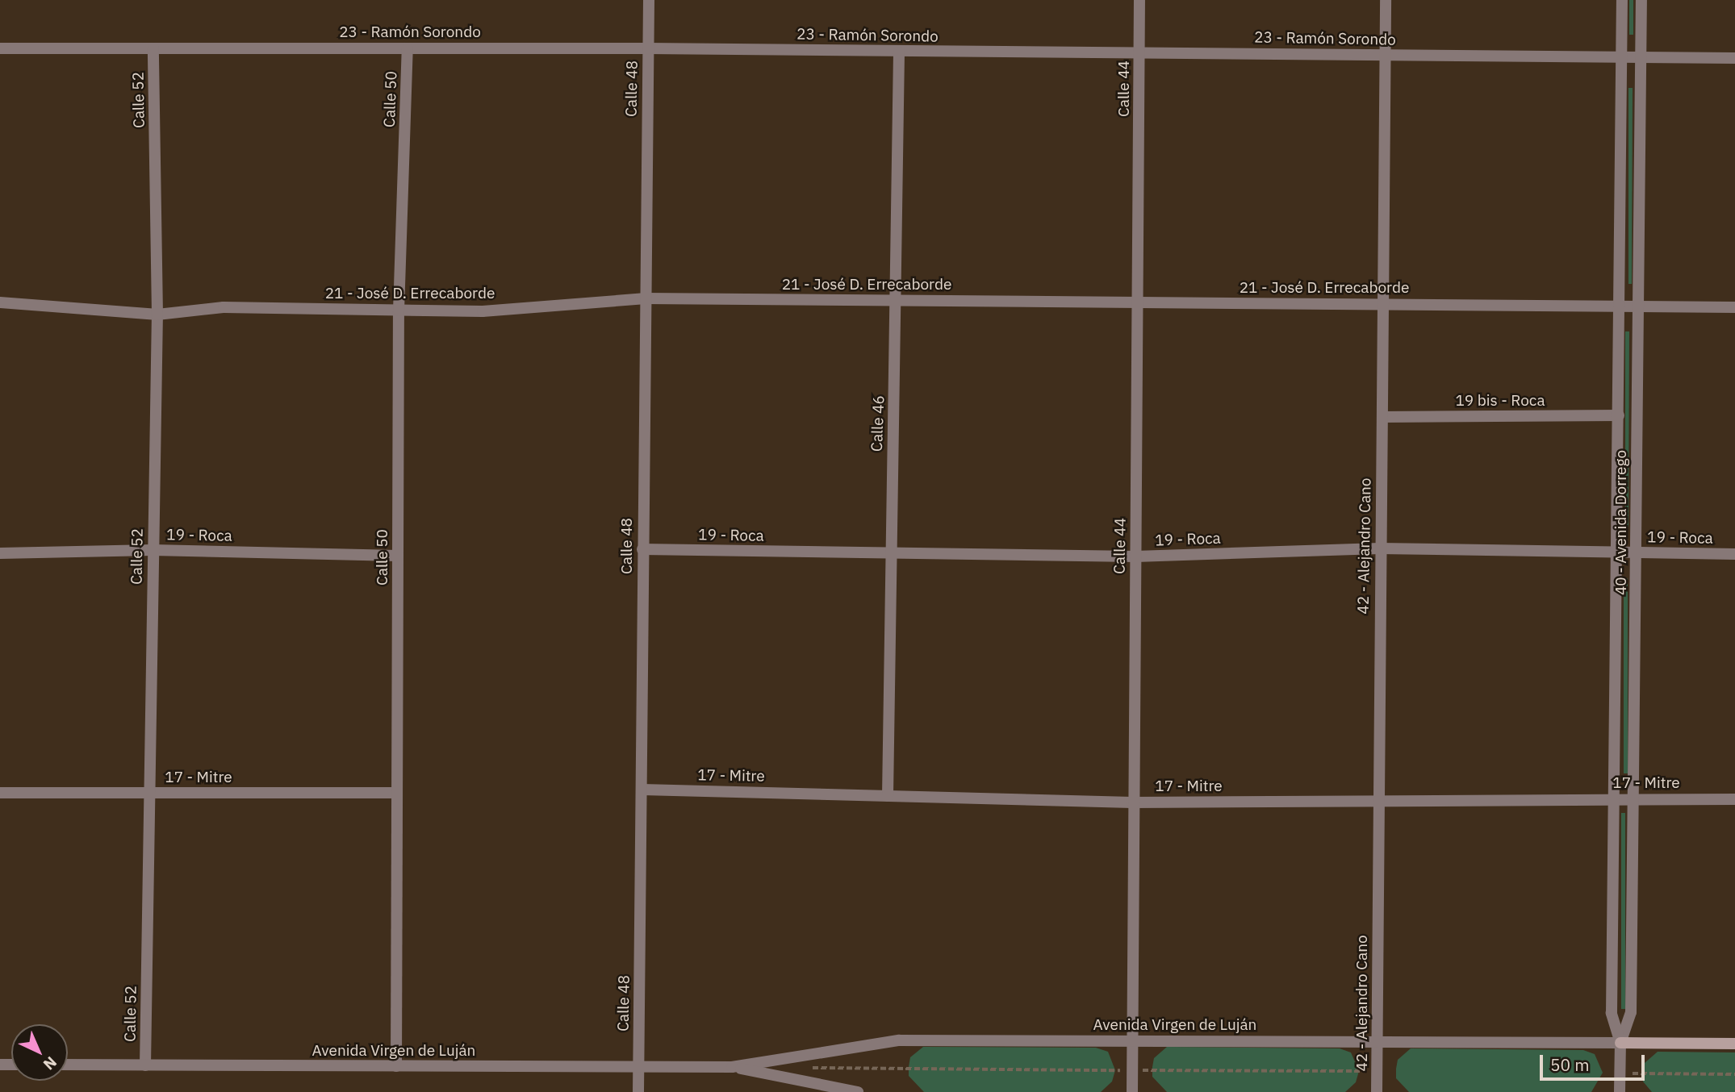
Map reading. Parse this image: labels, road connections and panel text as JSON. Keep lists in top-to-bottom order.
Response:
{
  "streets": {
    "street": [
      "23 - Ramón Sorondo",
      "Calle 48",
      "Calle 44",
      "Calle 50",
      "Calle 52",
      "21 - José D. Errecaborde",
      "19 bis - Roca",
      "Calle 46",
      "40 - Avenida Dorrego",
      "19 - Roca",
      "42 - Alejandro Cano",
      "17 - Mitre",
      "Avenida Virgen de Luján"
    ]
  },
  "crossings": [
    ["23 - Ramón Sorondo", "Calle 48"],
    ["23 - Ramón Sorondo", "Calle 44"],
    ["23 - Ramón Sorondo", "Calle 50"],
    ["23 - Ramón Sorondo", "Calle 52"],
    ["23 - Ramón Sorondo", "Calle 46"],
    ["23 - Ramón Sorondo", "40 - Avenida Dorrego"],
    ["23 - Ramón Sorondo", "42 - Alejandro Cano"],
    ["Calle 48", "21 - José D. Errecaborde"],
    ["Calle 48", "19 - Roca"],
    ["Calle 48", "17 - Mitre"],
    ["Calle 48", "Avenida Virgen de Luján"],
    ["Calle 44", "21 - José D. Errecaborde"],
    ["Calle 44", "19 - Roca"],
    ["Calle 44", "17 - Mitre"],
    ["Calle 44", "Avenida Virgen de Luján"],
    ["Calle 50", "21 - José D. Errecaborde"],
    ["Calle 50", "19 - Roca"],
    ["Calle 50", "17 - Mitre"],
    ["Calle 50", "Avenida Virgen de Luján"],
    ["Calle 52", "21 - José D. Errecaborde"],
    ["Calle 52", "19 - Roca"],
    ["Calle 52", "17 - Mitre"],
    ["Calle 52", "Avenida Virgen de Luján"],
    ["21 - José D. Errecaborde", "Calle 46"],
    ["21 - José D. Errecaborde", "40 - Avenida Dorrego"],
    ["21 - José D. Errecaborde", "42 - Alejandro Cano"],
    ["19 bis - Roca", "40 - Avenida Dorrego"],
    ["19 bis - Roca", "42 - Alejandro Cano"],
    ["Calle 46", "19 - Roca"],
    ["Calle 46", "17 - Mitre"],
    ["40 - Avenida Dorrego", "19 - Roca"],
    ["40 - Avenida Dorrego", "17 - Mitre"],
    ["40 - Avenida Dorrego", "Avenida Virgen de Luján"],
    ["19 - Roca", "42 - Alejandro Cano"],
    ["42 - Alejandro Cano", "17 - Mitre"],
    ["42 - Alejandro Cano", "Avenida Virgen de Luján"]
  ],
  "scale_bar": "50 m",
  "north": "bottom right"
}
